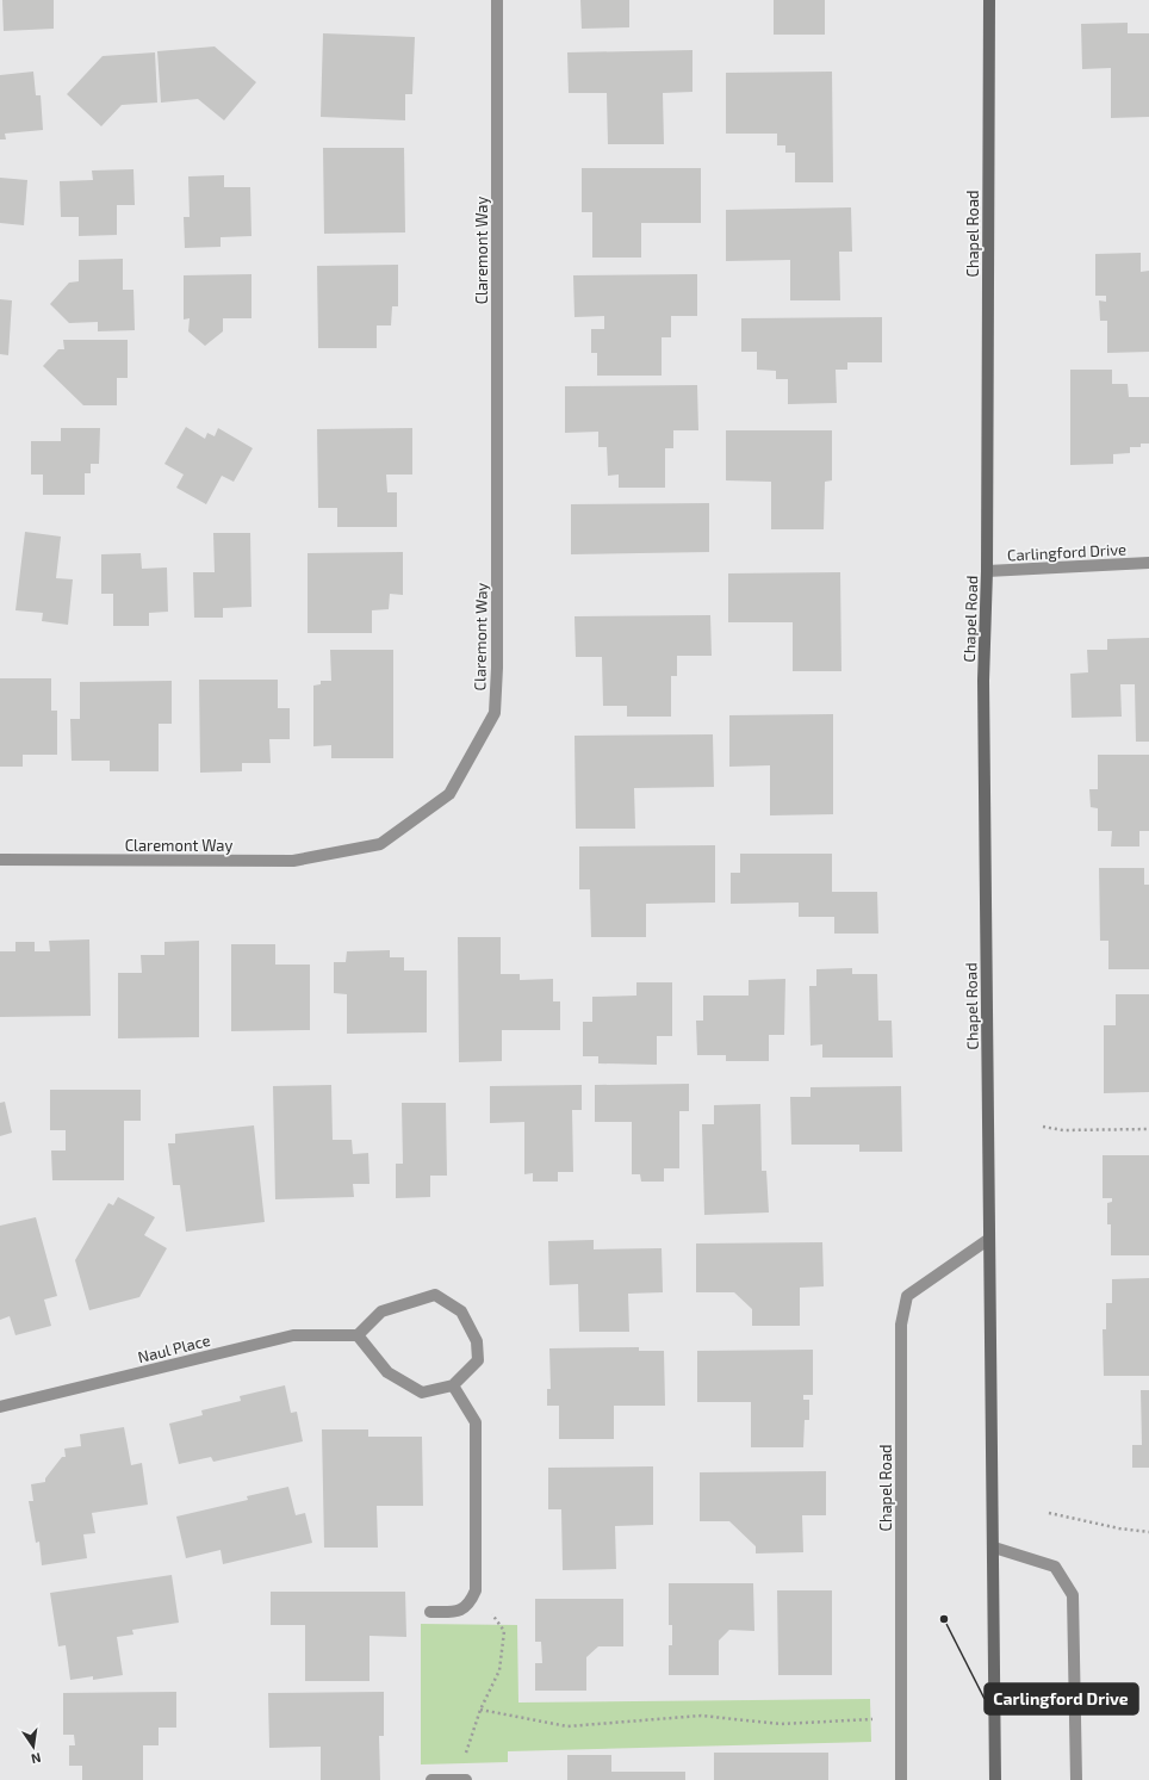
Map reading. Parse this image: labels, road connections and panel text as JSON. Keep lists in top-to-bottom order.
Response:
{
  "streets": {
    "main road": ["Chapel Road"],
    "street": ["Claremont Way", "Carlingford Drive", "Naul Place"]
  },
  "crossings": [
    ["Chapel Road", "Carlingford Drive"]
  ],
  "places": ["Carlingford Drive"],
  "north": "bottom"
}
